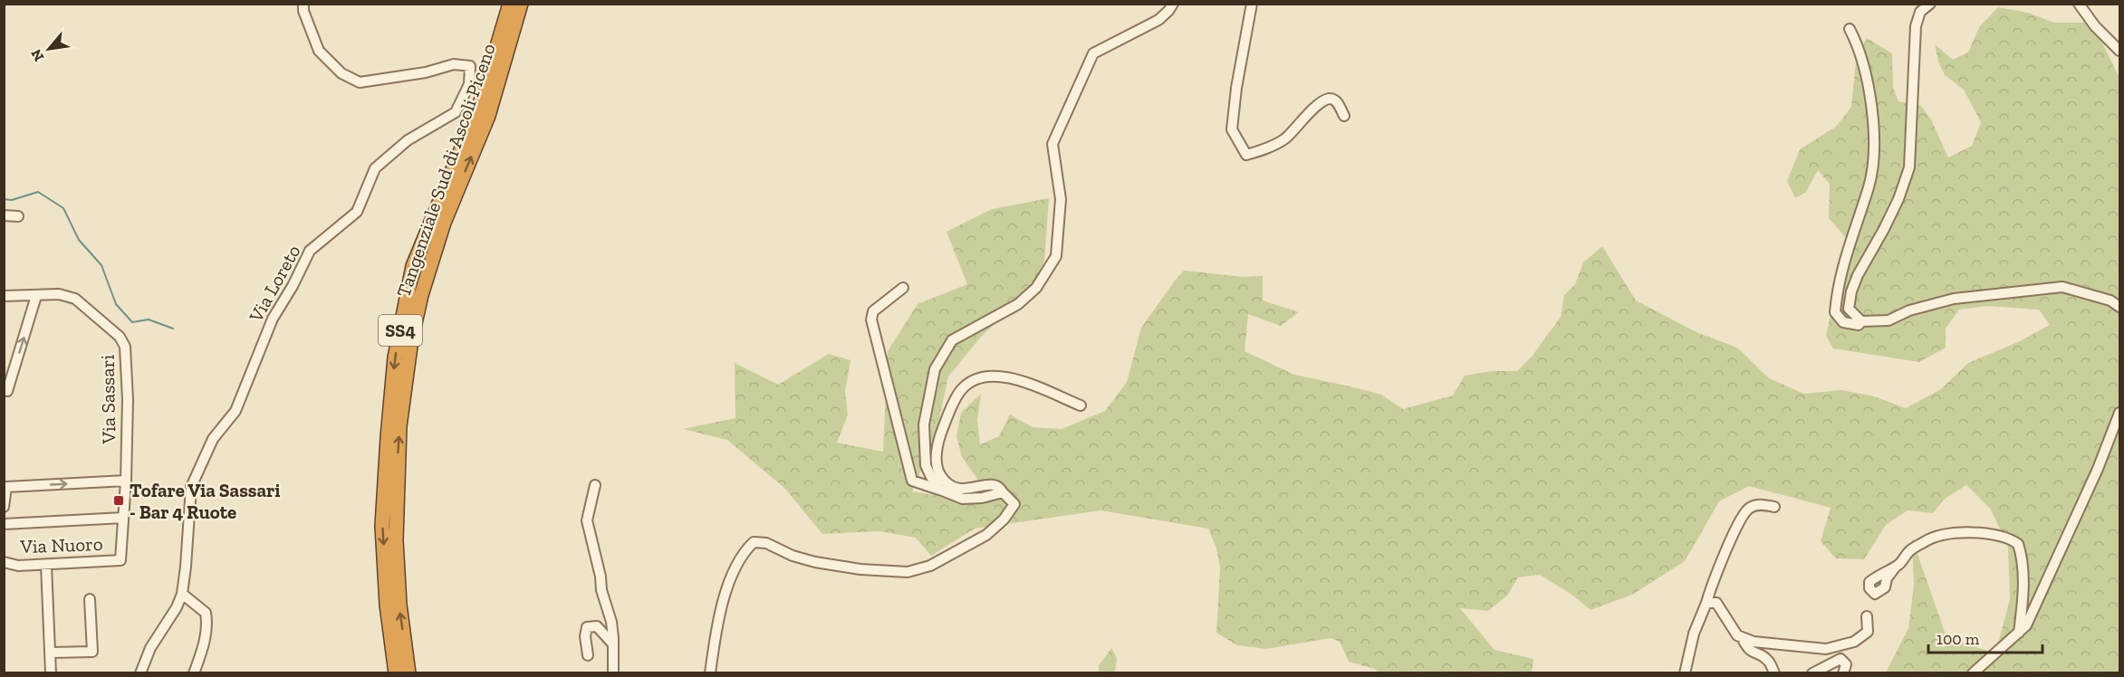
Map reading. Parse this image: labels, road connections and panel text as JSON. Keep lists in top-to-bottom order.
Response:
{
  "streets": {
    "highway": ["Tangenziale Sud di Ascoli Piceno", "SS4"],
    "street": ["Via Loreto", "Via Sassari", "Via Nuoro"]
  },
  "crossings": [
    ["Via Sassari", "Via Nuoro"]
  ],
  "places": {
    "transit": ["Tofare Via Sassari - Bar 4 Ruote"]
  },
  "scale_bar": "100 m",
  "north": "bottom left"
}
